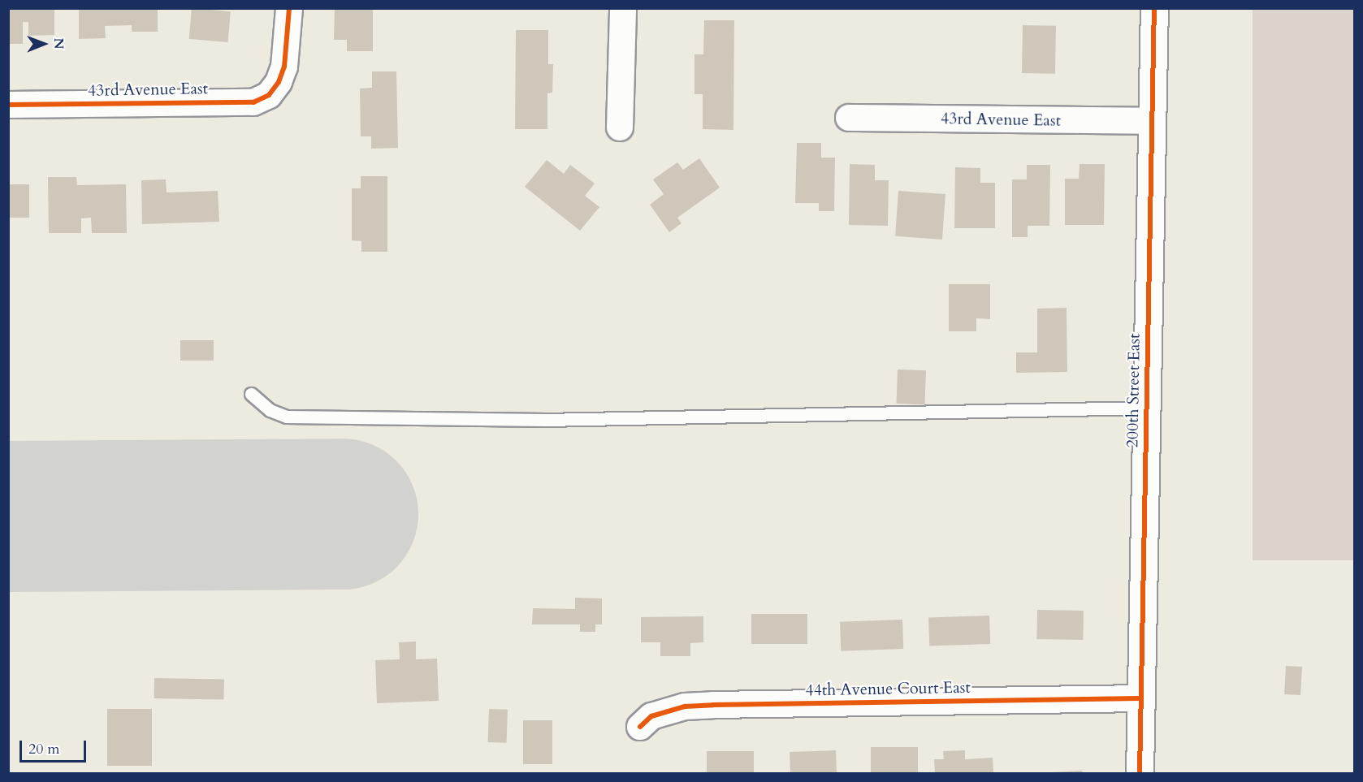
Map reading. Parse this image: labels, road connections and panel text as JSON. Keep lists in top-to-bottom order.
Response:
{
  "streets": {
    "street": ["43rd Avenue East", "200th Street East", "44th Avenue Court East"]
  },
  "crossings": [
    ["43rd Avenue East", "200th Street East"],
    ["200th Street East", "44th Avenue Court East"]
  ],
  "scale_bar": "20 m",
  "north": "right"
}
